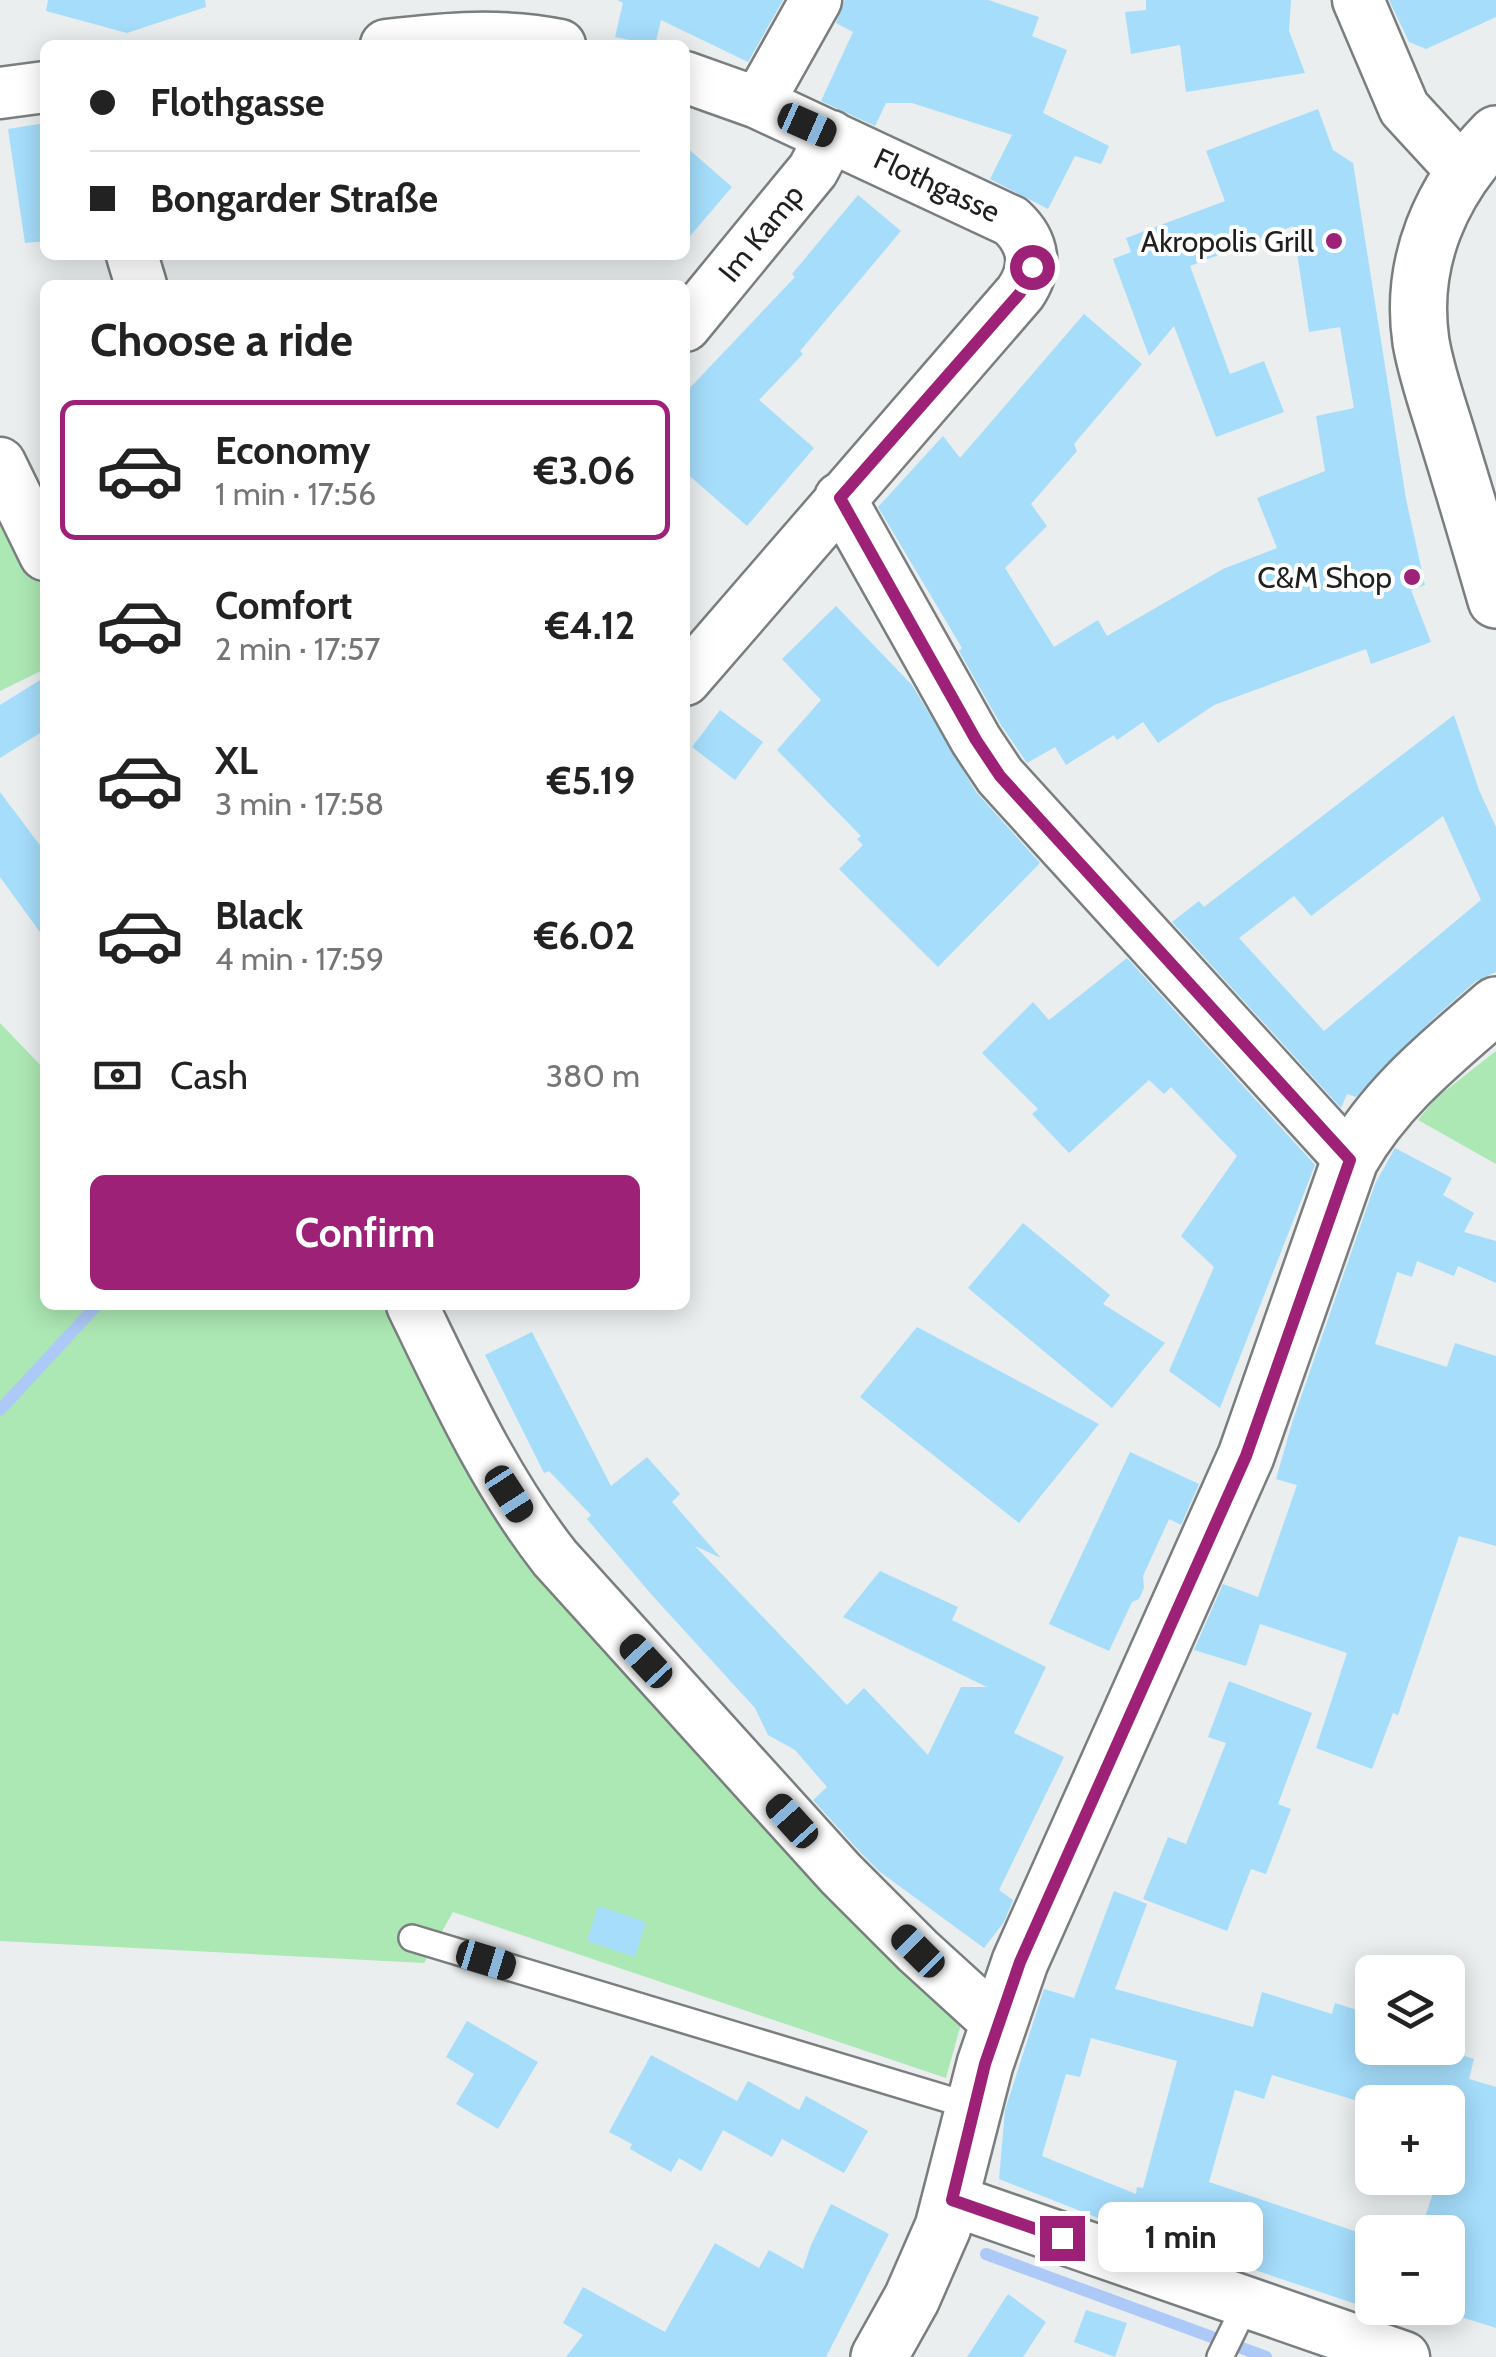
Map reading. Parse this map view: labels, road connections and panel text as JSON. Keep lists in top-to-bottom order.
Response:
{
  "streets": {
    "street": ["Flothgasse", "Im Kamp"]
  },
  "crossings": [
    ["Flothgasse", "Im Kamp"]
  ],
  "places": ["Akropolis Grill", "C&M Shop"],
  "page": {
    "banner": ["Flothgasse", "Bongarder Straße"],
    "heading": "Choose a ride",
    "list": [
      {
        "name": "Economy",
        "note": "1 min · 17:56",
        "value": "€3.06"
      },
      {
        "name": "Comfort",
        "note": "2 min · 17:57",
        "value": "€4.12"
      },
      {
        "name": "XL",
        "note": "3 min · 17:58",
        "value": "€5.19"
      },
      {
        "name": "Black",
        "note": "4 min · 17:59",
        "value": "€6.02"
      }
    ],
    "pay": ["Cash", "380 m"],
    "buttons": "Confirm",
    "map_buttons": ["+", "−"],
    "bubble": "1 min"
  }
}
